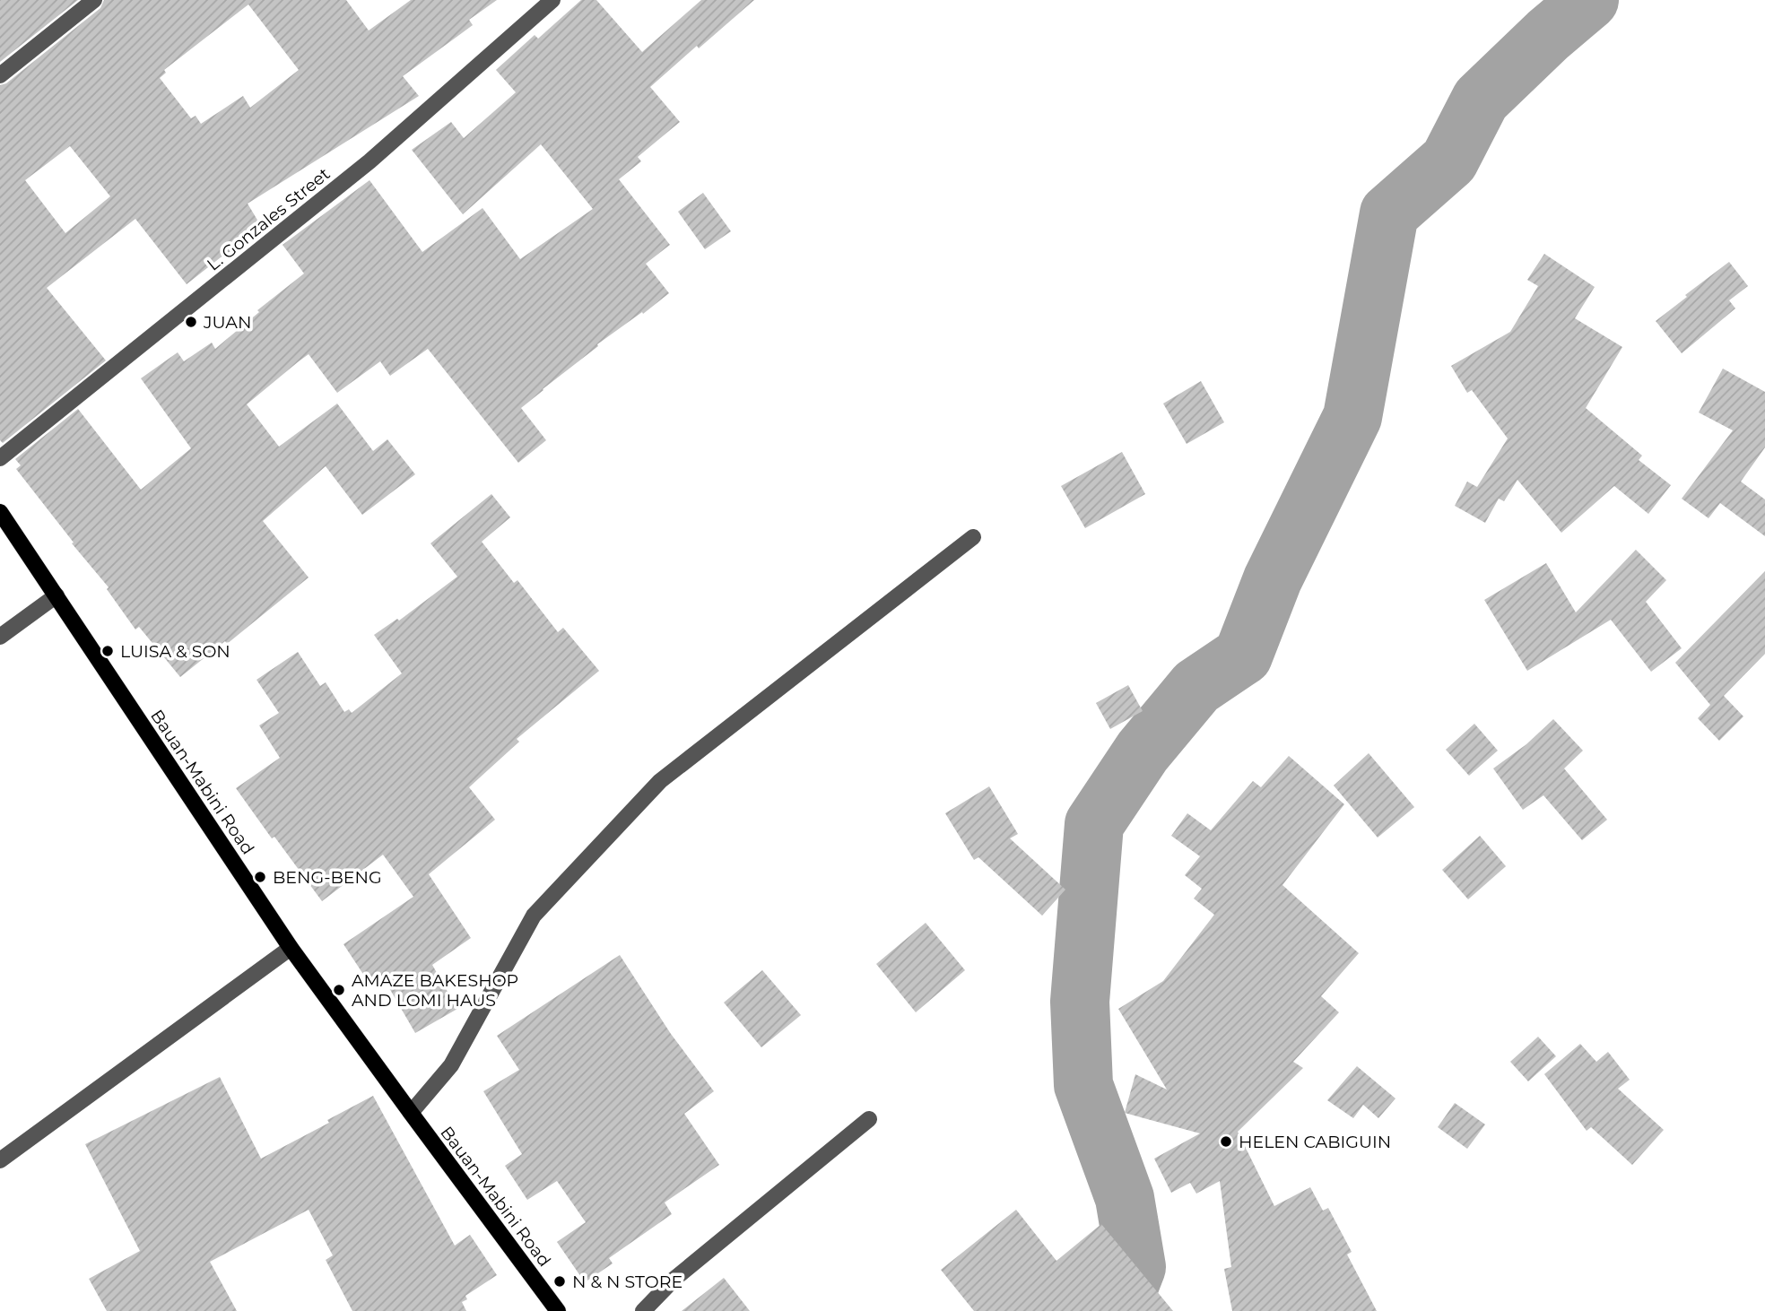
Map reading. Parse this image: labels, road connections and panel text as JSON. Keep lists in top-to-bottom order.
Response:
{
  "streets": {
    "main road": ["Bauan-Mabini Road"],
    "street": ["L. Gonzales Street"]
  },
  "places": [
    "JUAN",
    "LUISA & SON",
    "BENG-BENG",
    "AMAZE BAKESHOP AND LOMI HAUS",
    "HELEN CABIGUIN",
    "N & N STORE"
  ]
}
